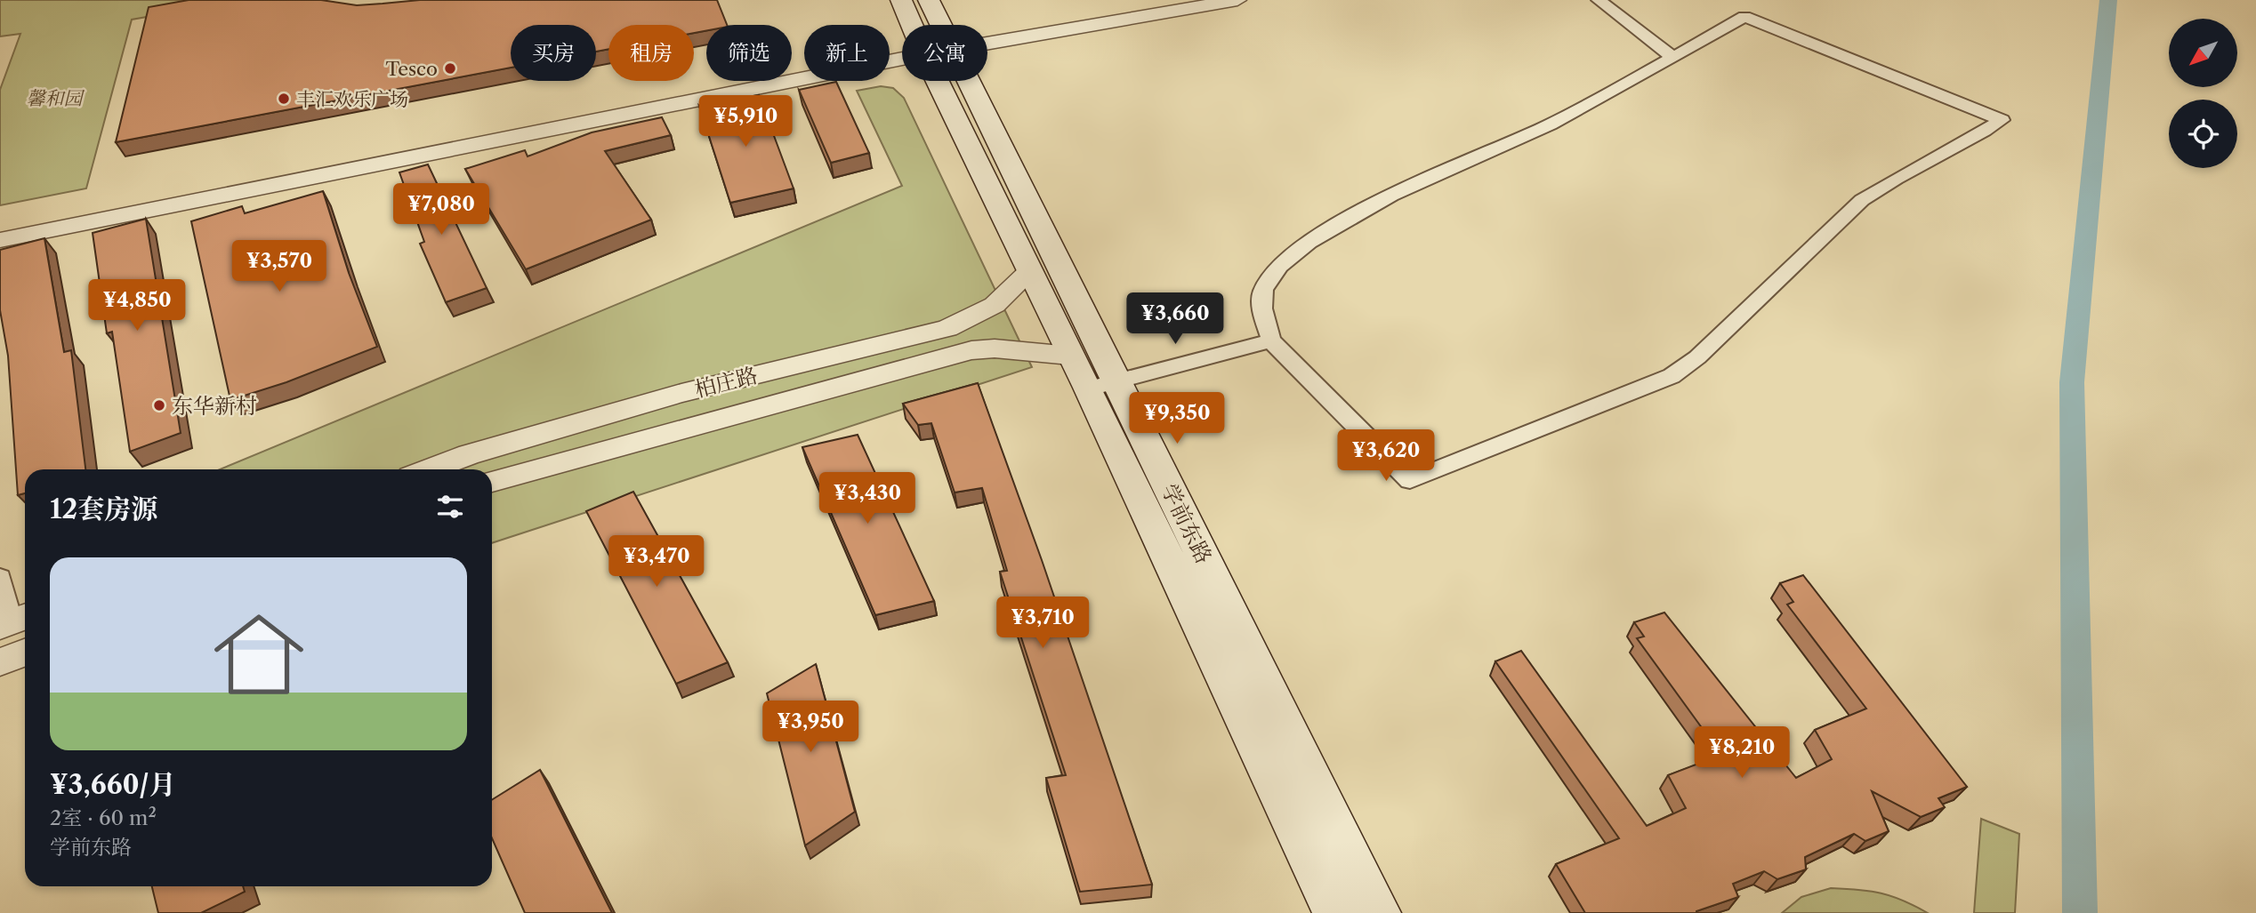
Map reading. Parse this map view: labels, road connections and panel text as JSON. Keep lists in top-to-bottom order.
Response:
{
  "streets": {
    "main road": ["学前东路"],
    "street": ["柏庄路"]
  },
  "crossings": [
    ["柏庄路", "学前东路"]
  ],
  "parks": ["馨和园"],
  "places": ["Tesco", "丰汇欢乐广场", "东华新村"],
  "north": "bottom left",
  "page": {
    "chip": [
      "买房",
      "租房",
      "筛选",
      "新上",
      "公寓"
    ],
    "price": [
      "¥5,910",
      "¥7,080",
      "¥3,570",
      "¥4,850",
      "¥3,660",
      "¥9,350",
      "¥3,620",
      "¥3,430",
      "¥3,470",
      "¥3,710",
      "¥3,950",
      "¥8,210"
    ],
    "heading": "12套房源",
    "list": [
      {
        "name": "¥3,660/月",
        "note": "2室 · 60 m² · 学前东路"
      }
    ]
  }
}
